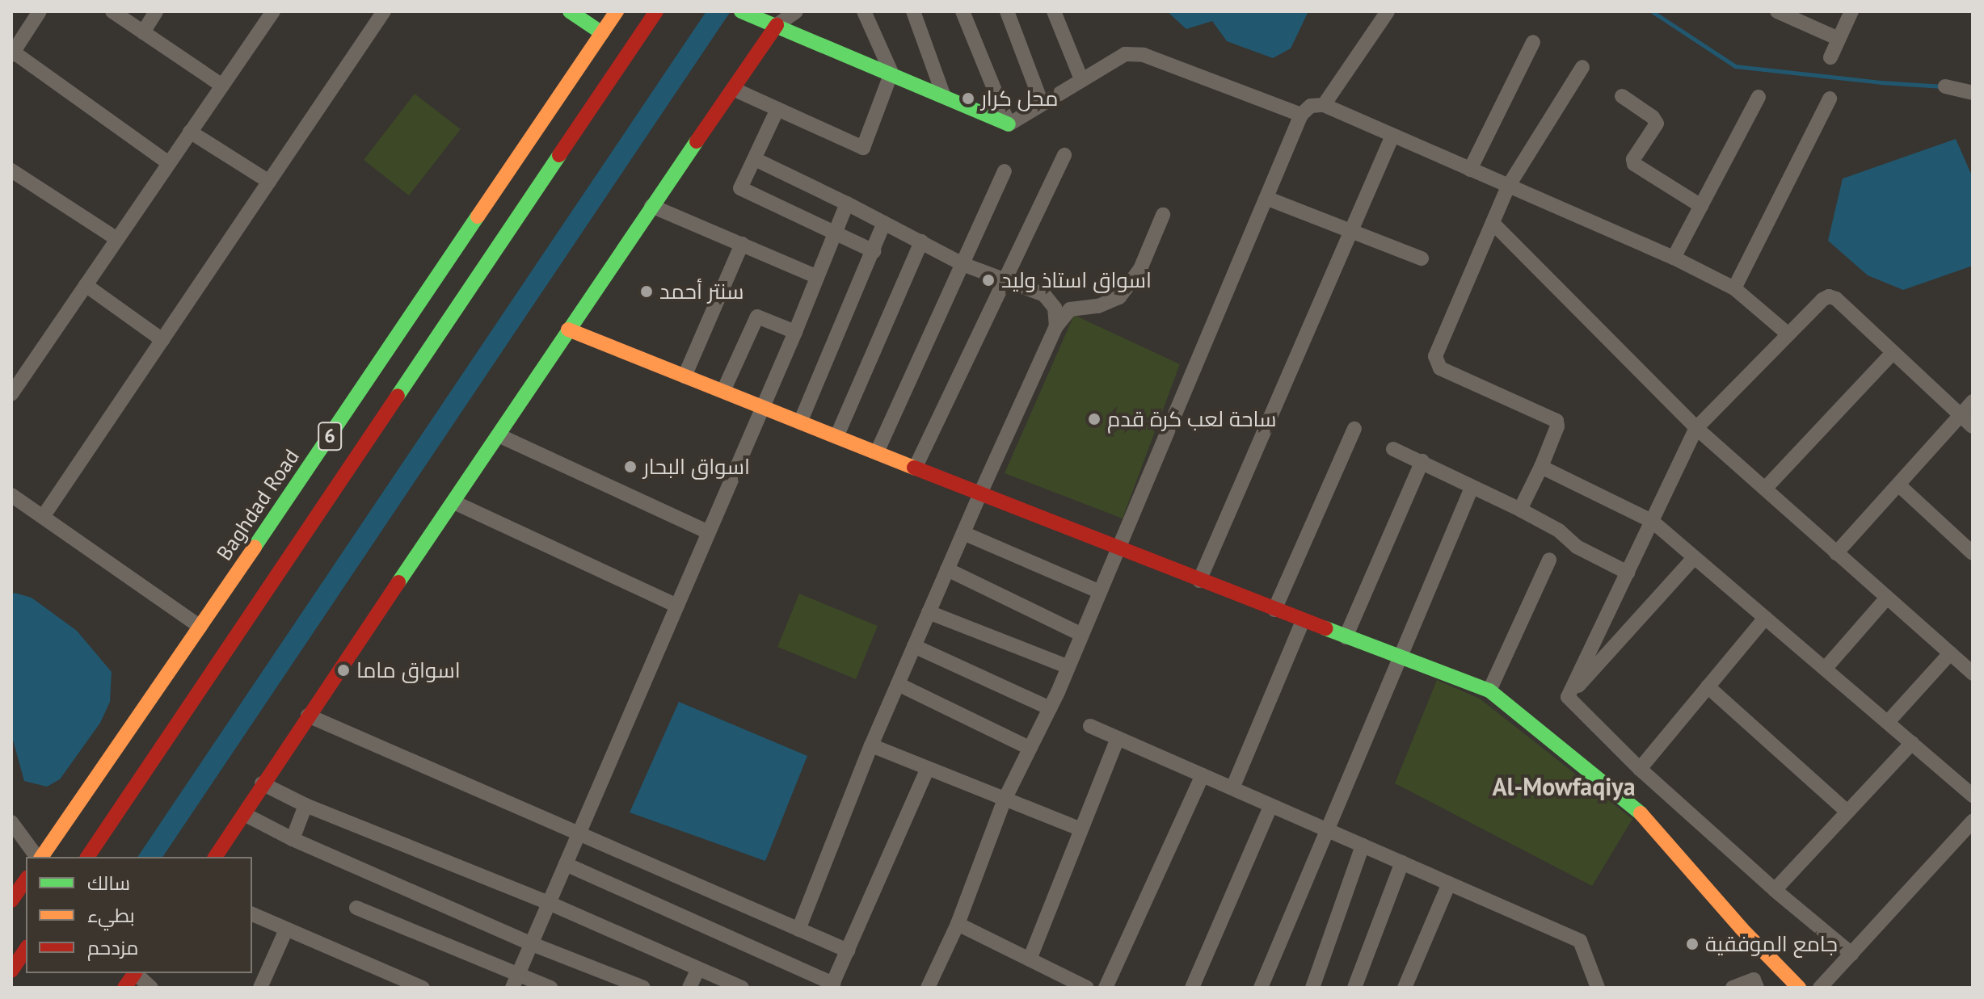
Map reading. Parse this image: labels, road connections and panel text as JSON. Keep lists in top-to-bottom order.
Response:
{
  "streets": {
    "main road": ["6", "Baghdad Road"]
  },
  "districts": ["Al-Mowfaqiya"],
  "places": [
    "محل كرار",
    "اسواق استاذ وليد",
    "سنتر أحمد",
    "ساحة لعب كرة قدم",
    "اسواق البحار",
    "اسواق ماما",
    "جامع الموفقية"
  ],
  "legend": ["سالك", "بطيء", "مزدحم"]
}
